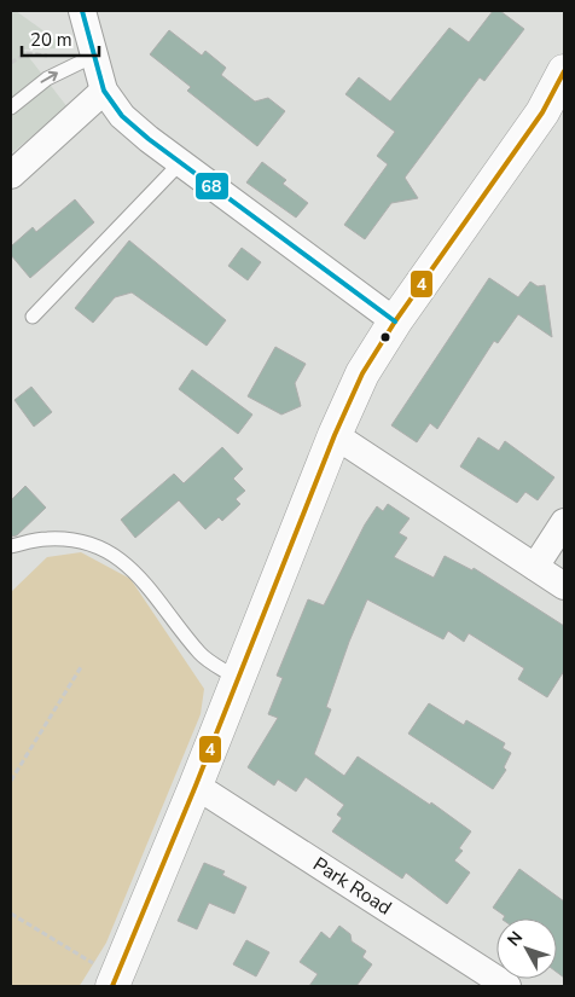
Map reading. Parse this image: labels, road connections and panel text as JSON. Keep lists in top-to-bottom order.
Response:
{
  "streets": {
    "street": ["Park Road"]
  },
  "lines": ["transit line 68", "transit line 4"],
  "scale_bar": "20 m",
  "north": "top left"
}
